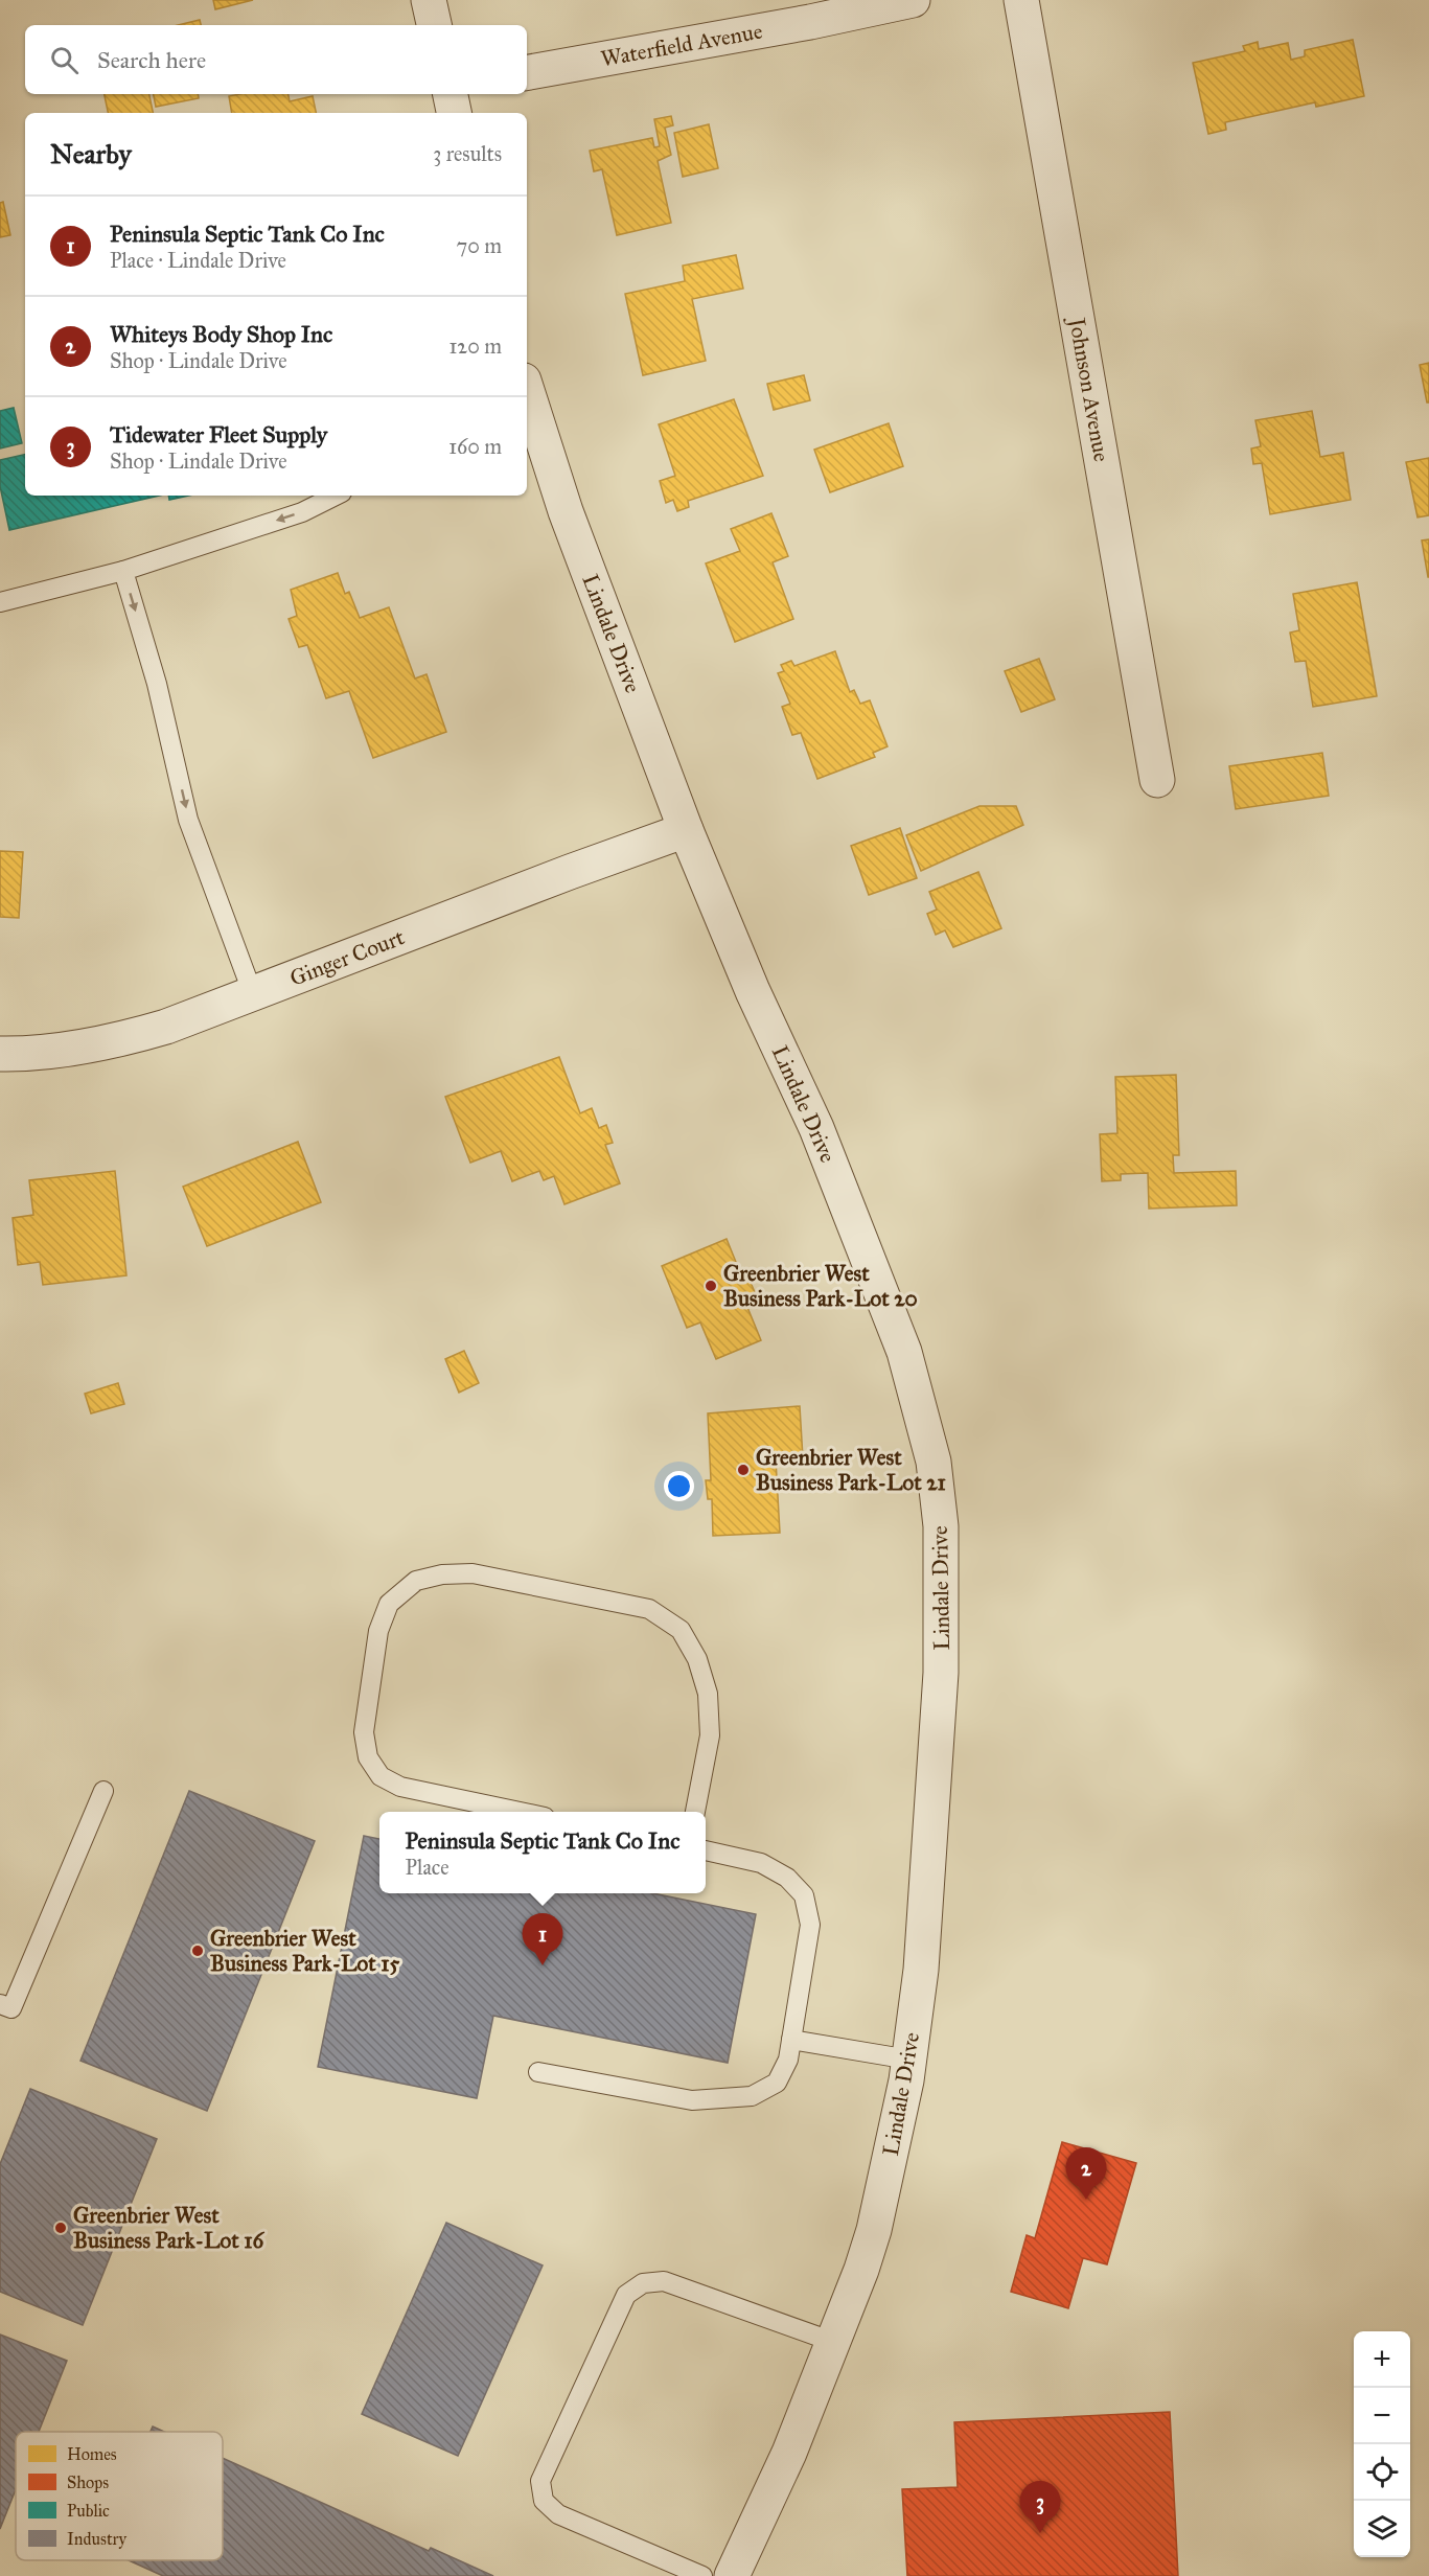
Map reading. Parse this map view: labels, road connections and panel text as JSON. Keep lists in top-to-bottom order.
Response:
{
  "streets": {
    "street": [
      "Waterfield Avenue",
      "Johnson Avenue",
      "Lindale Drive",
      "Ginger Court"
    ]
  },
  "crossings": [
    ["Lindale Drive", "Ginger Court"]
  ],
  "places": [
    "Greenbrier West Business Park-Lot 20",
    "Greenbrier West Business Park-Lot 21",
    "Greenbrier West Business Park-Lot 15",
    "Greenbrier West Business Park-Lot 16"
  ],
  "legend": [
    "Homes",
    "Shops",
    "Public",
    "Industry"
  ],
  "page": {
    "search": "Search here",
    "heading": ["Nearby", "3 results"],
    "list": [
      {
        "mark": "1",
        "name": "Peninsula Septic Tank Co Inc",
        "note": "Place · Lindale Drive",
        "value": "70 m"
      },
      {
        "mark": "2",
        "name": "Whiteys Body Shop Inc",
        "note": "Shop · Lindale Drive",
        "value": "120 m"
      },
      {
        "mark": "3",
        "name": "Tidewater Fleet Supply",
        "note": "Shop · Lindale Drive",
        "value": "160 m"
      }
    ],
    "popup": ["Peninsula Septic Tank Co Inc", "Place"],
    "pins": ["1", "2", "3"],
    "map_buttons": ["+", "−"]
  }
}
